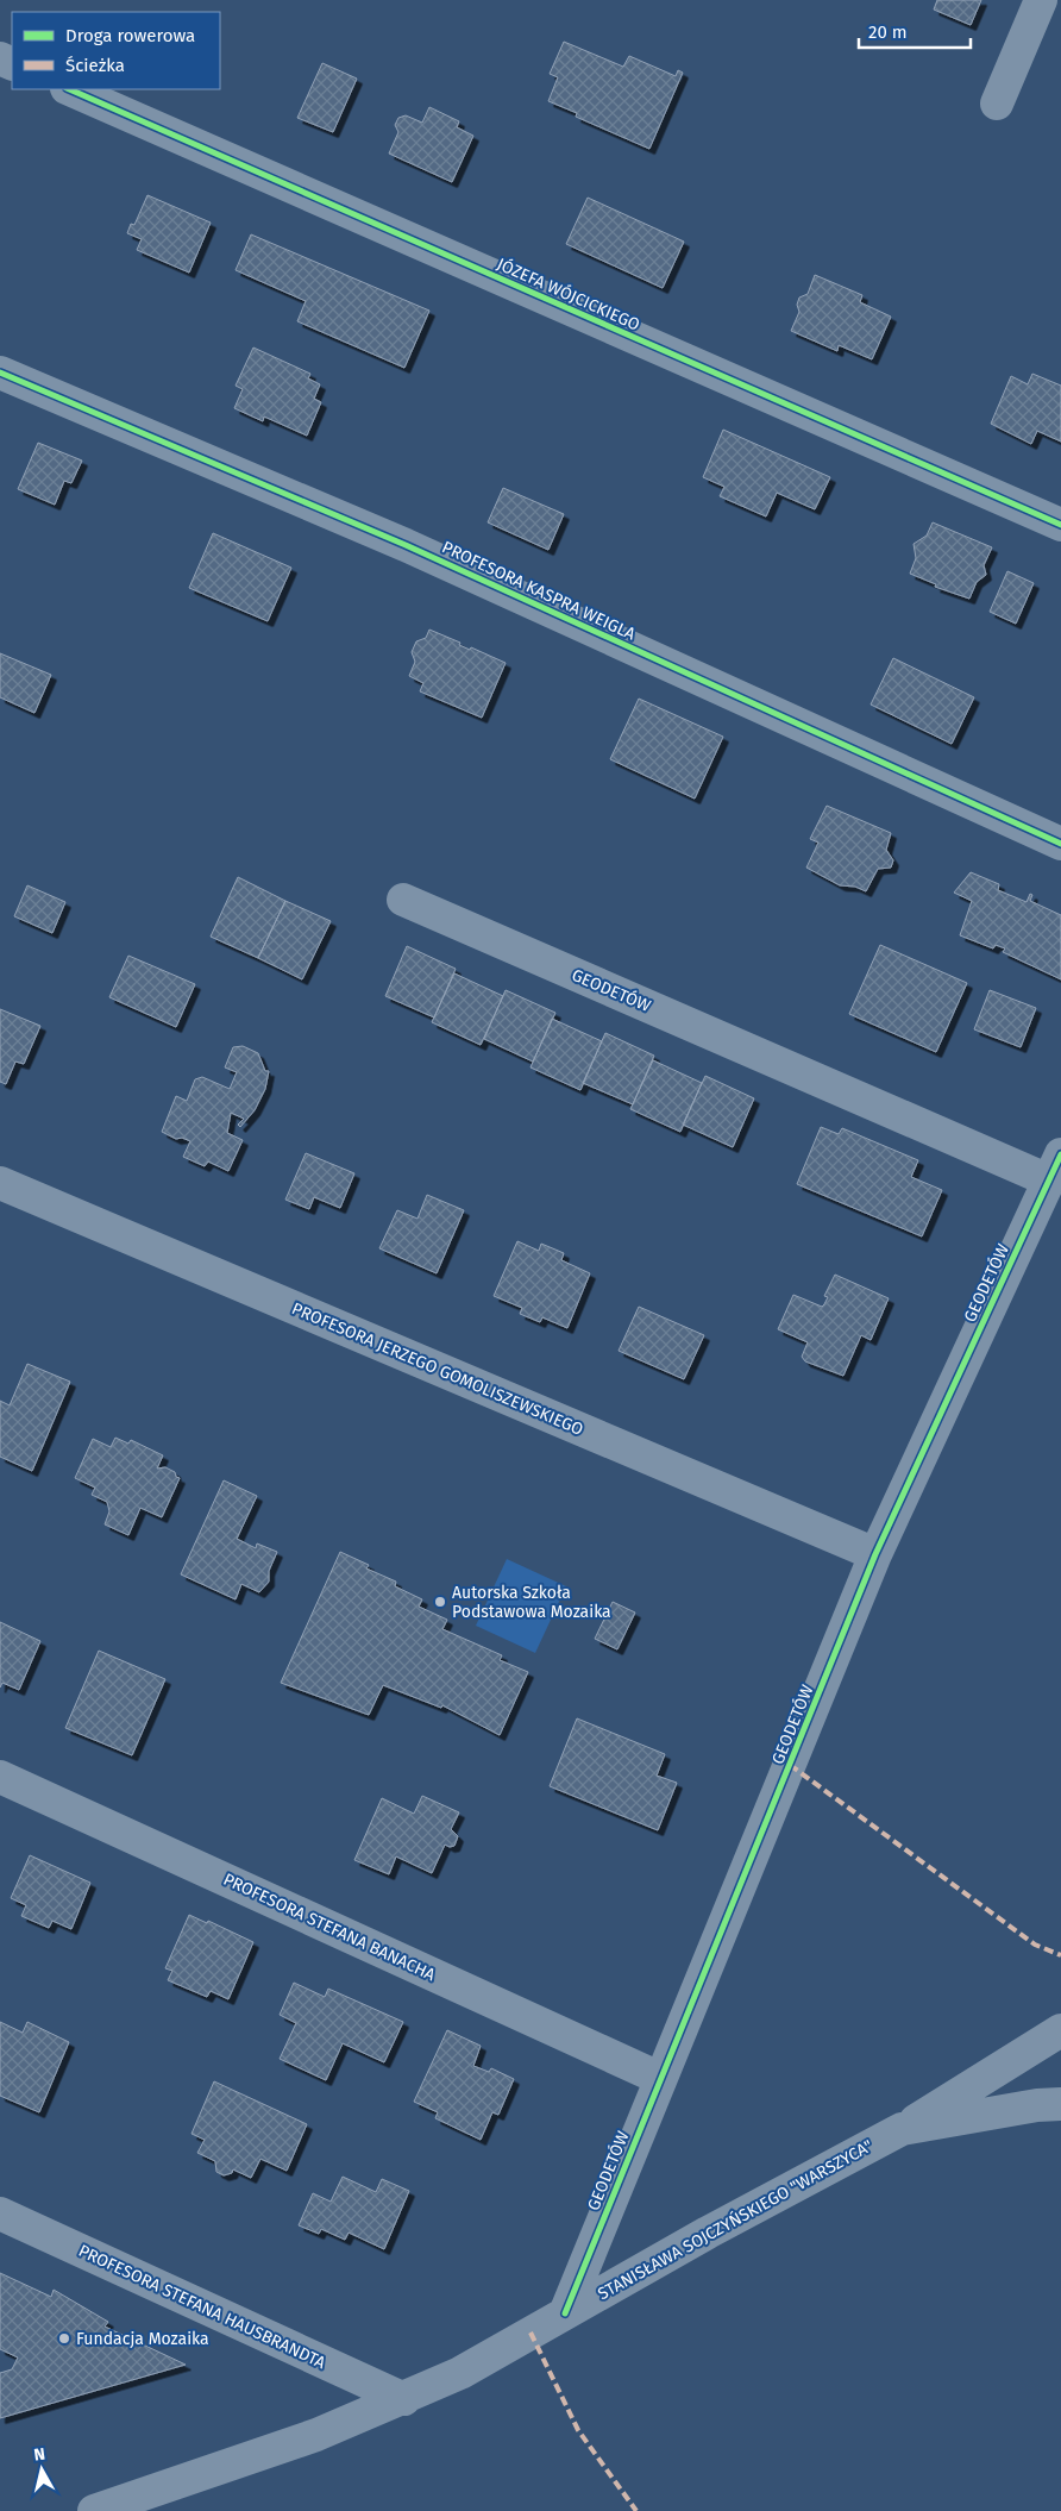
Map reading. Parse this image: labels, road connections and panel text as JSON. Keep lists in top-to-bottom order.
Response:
{
  "streets": {
    "street": [
      "JÓZEFA WÓJCICKIEGO",
      "PROFESORA KASPRA WEIGLA",
      "GEODETÓW",
      "PROFESORA JERZEGO GOMOLISZEWSKIEGO",
      "PROFESORA STEFANA BANACHA",
      "STANISŁAWA SOJCZYŃSKIEGO \"WARSZYCA\"",
      "PROFESORA STEFANA HAUSBRANDTA"
    ]
  },
  "crossings": [
    ["GEODETÓW", "PROFESORA JERZEGO GOMOLISZEWSKIEGO"],
    ["GEODETÓW", "PROFESORA STEFANA BANACHA"],
    ["GEODETÓW", "STANISŁAWA SOJCZYŃSKIEGO \"WARSZYCA\""],
    ["STANISŁAWA SOJCZYŃSKIEGO \"WARSZYCA\"", "PROFESORA STEFANA HAUSBRANDTA"]
  ],
  "places": ["Autorska Szkoła Podstawowa Mozaika", "Fundacja Mozaika"],
  "legend": ["Droga rowerowa", "Ścieżka"],
  "scale_bar": "20 m",
  "north": "top"
}
